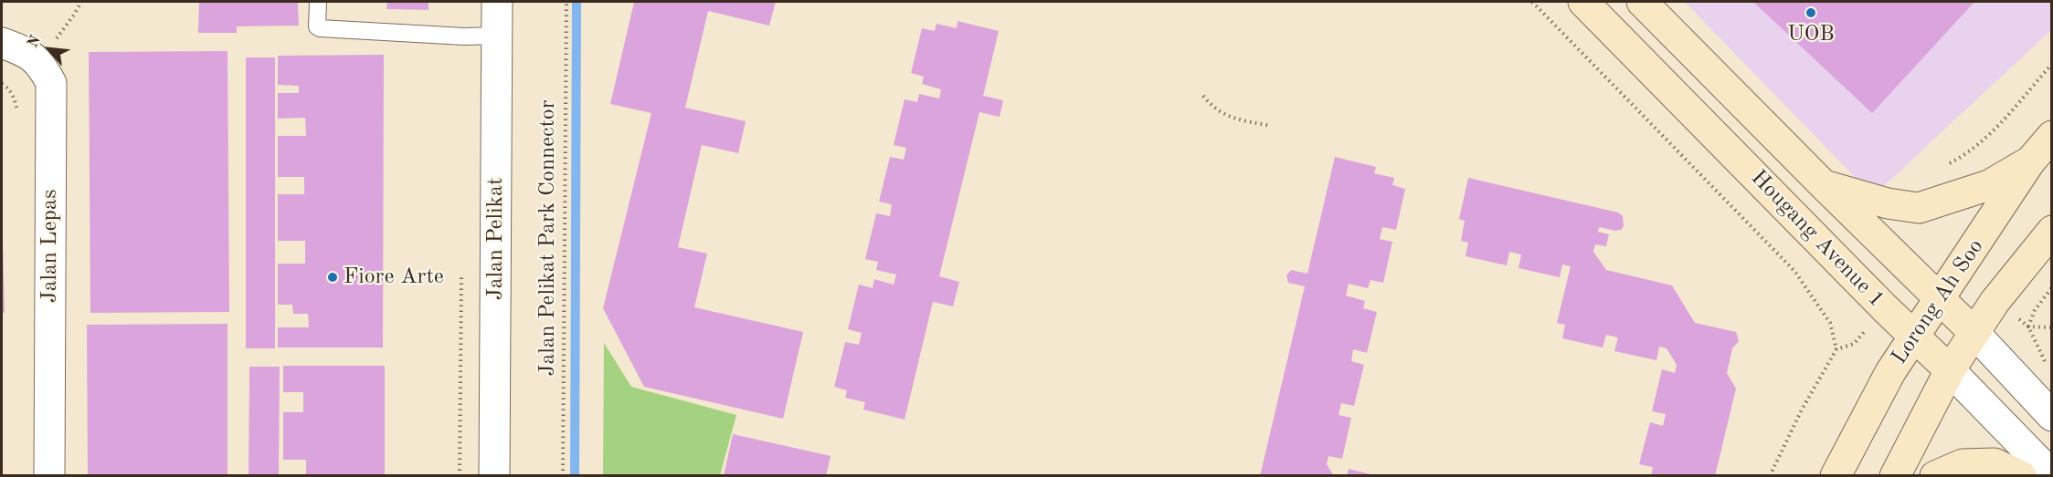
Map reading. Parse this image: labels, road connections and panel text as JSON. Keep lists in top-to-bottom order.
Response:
{
  "streets": {
    "main road": ["Hougang Avenue 1", "Lorong Ah Soo"],
    "street": ["Jalan Pelikat", "Jalan Lepas"],
    "path": ["Jalan Pelikat Park Connector"]
  },
  "crossings": [
    ["Hougang Avenue 1", "Lorong Ah Soo"]
  ],
  "places": ["UOB", "Fiore Arte"],
  "north": "top left"
}
